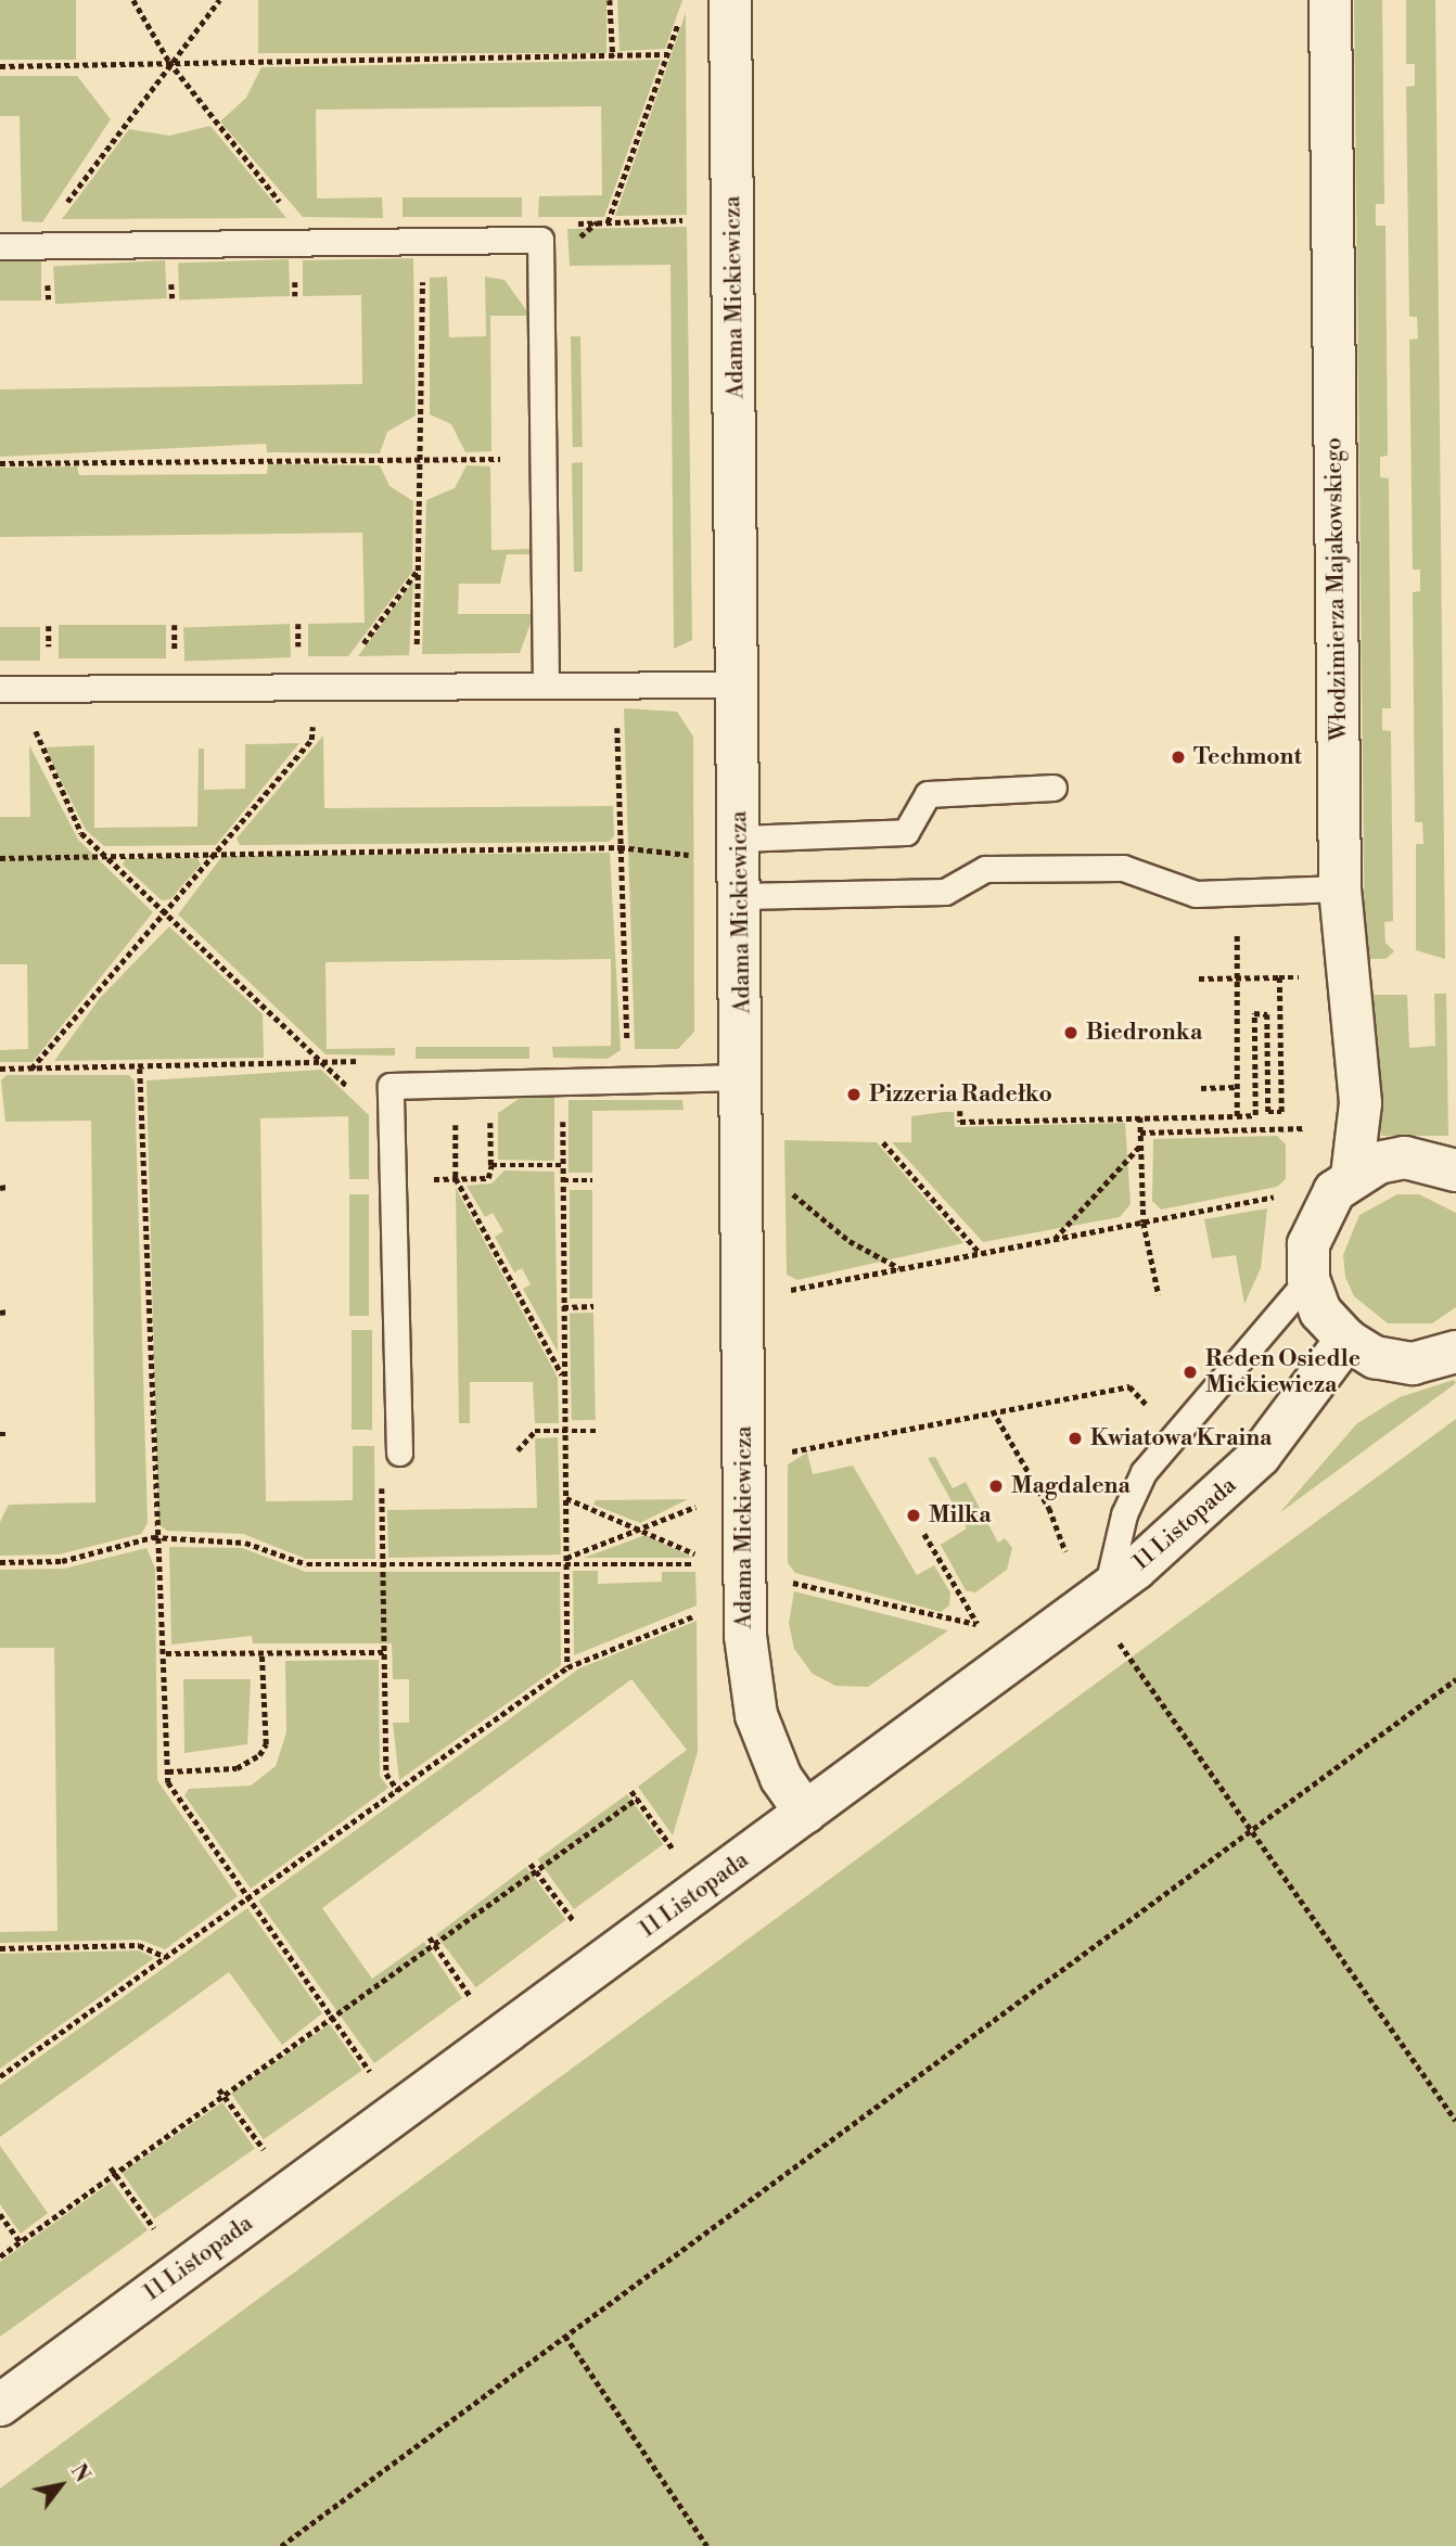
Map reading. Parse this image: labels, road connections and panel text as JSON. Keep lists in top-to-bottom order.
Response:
{
  "streets": {
    "street": ["Adama Mickiewicza", "Włodzimierza Majakowskiego", "11 Listopada"]
  },
  "crossings": [
    ["Adama Mickiewicza", "11 Listopada"]
  ],
  "places": [
    "Techmont",
    "Biedronka",
    "Pizzeria Radełko",
    "Reden Osiedle Mickiewicza",
    "Kwiatowa Kraina",
    "Magdalena",
    "Milka"
  ],
  "north": "top right"
}
